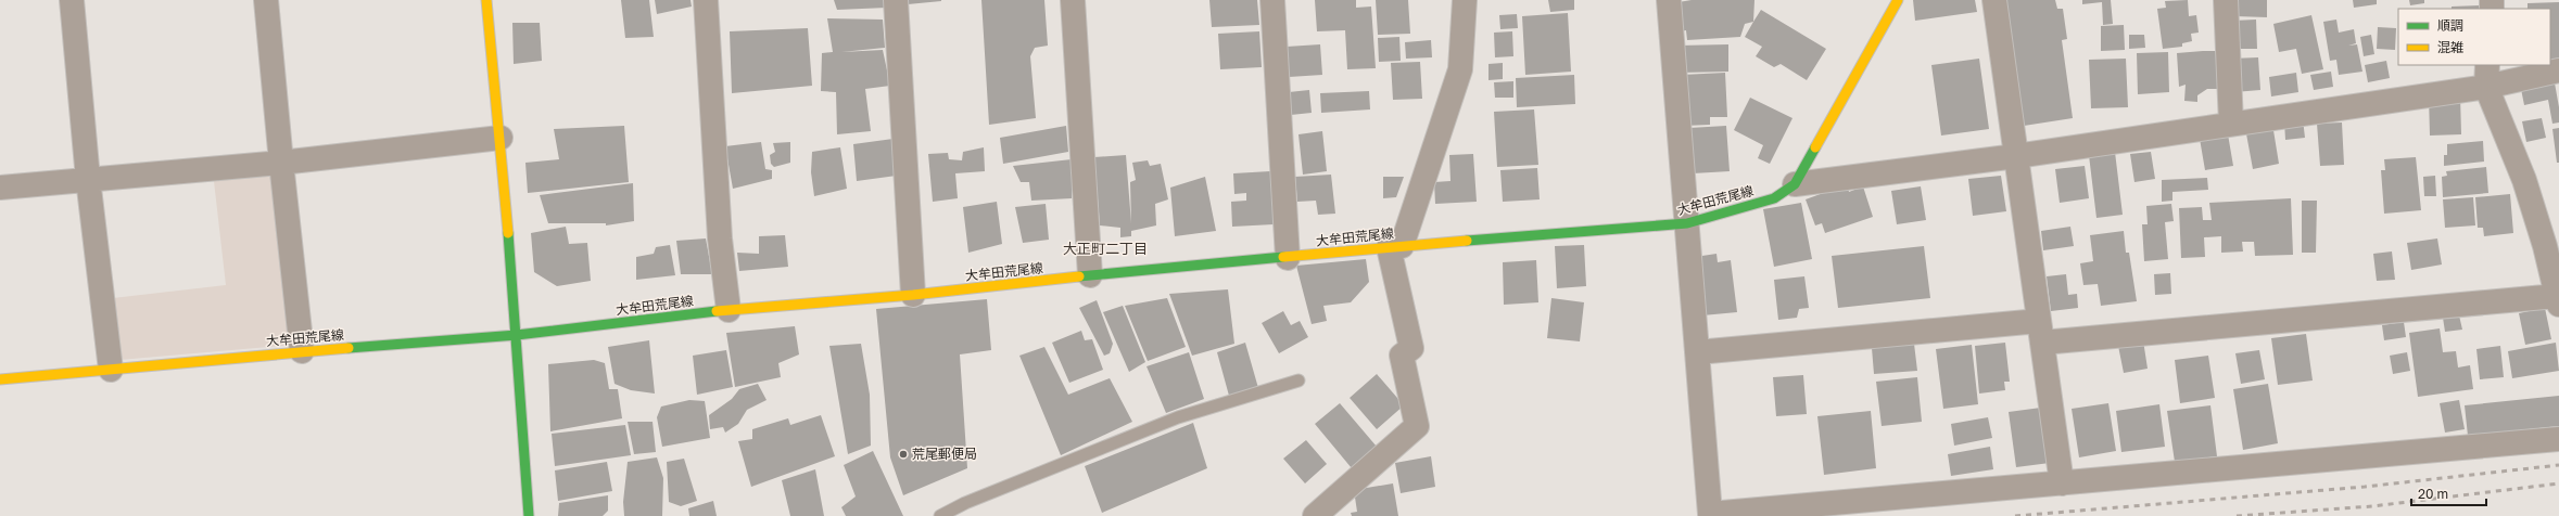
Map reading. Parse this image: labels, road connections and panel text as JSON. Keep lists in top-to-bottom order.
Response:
{
  "streets": {
    "main road": ["大牟田荒尾線"]
  },
  "districts": ["大正町二丁目"],
  "places": ["荒尾郵便局"],
  "legend": ["順調", "混雑"],
  "scale_bar": "20 m"
}
